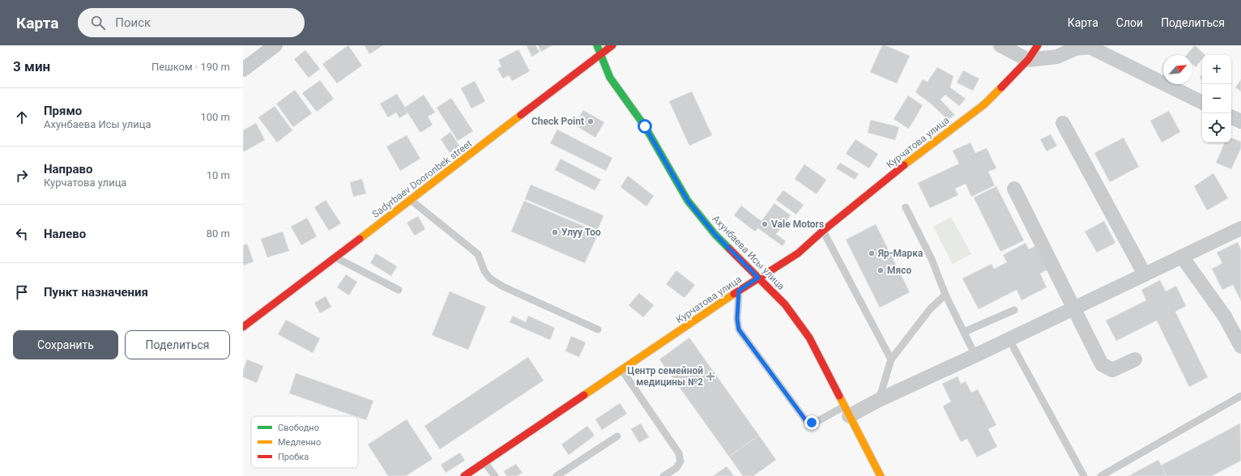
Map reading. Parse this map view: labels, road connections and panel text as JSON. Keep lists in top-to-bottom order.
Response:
{
  "streets": {
    "main road": ["Курчатова улица", "Sadyrbaev Dooronbek street", "Ахунбаева Исы улица"]
  },
  "crossings": [
    ["Курчатова улица", "Ахунбаева Исы улица"],
    ["Sadyrbaev Dooronbek street", "Ахунбаева Исы улица"]
  ],
  "places": {
    "other": [
      "Check Point",
      "Vale Motors",
      "Улуу Тоо",
      "Яр-Марка",
      "Мясо"
    ],
    "health": ["Центр семейной медицины №2"]
  },
  "legend": ["Свободно", "Медленно", "Пробка"],
  "north": "top right",
  "page": {
    "header": "Карта",
    "search": "Поиск",
    "nav": ["Карта", "Слои", "Поделиться"],
    "heading": ["3 мин", "Пешком · 190 m"],
    "map_buttons": ["+", "−"],
    "list": [
      ["Прямо", "Ахунбаева Исы улица", "100 m"],
      ["Направо", "Курчатова улица", "10 m"],
      ["Налево", "80 m"],
      "Пункт назначения"
    ],
    "buttons": ["Сохранить", "Поделиться"]
  }
}
